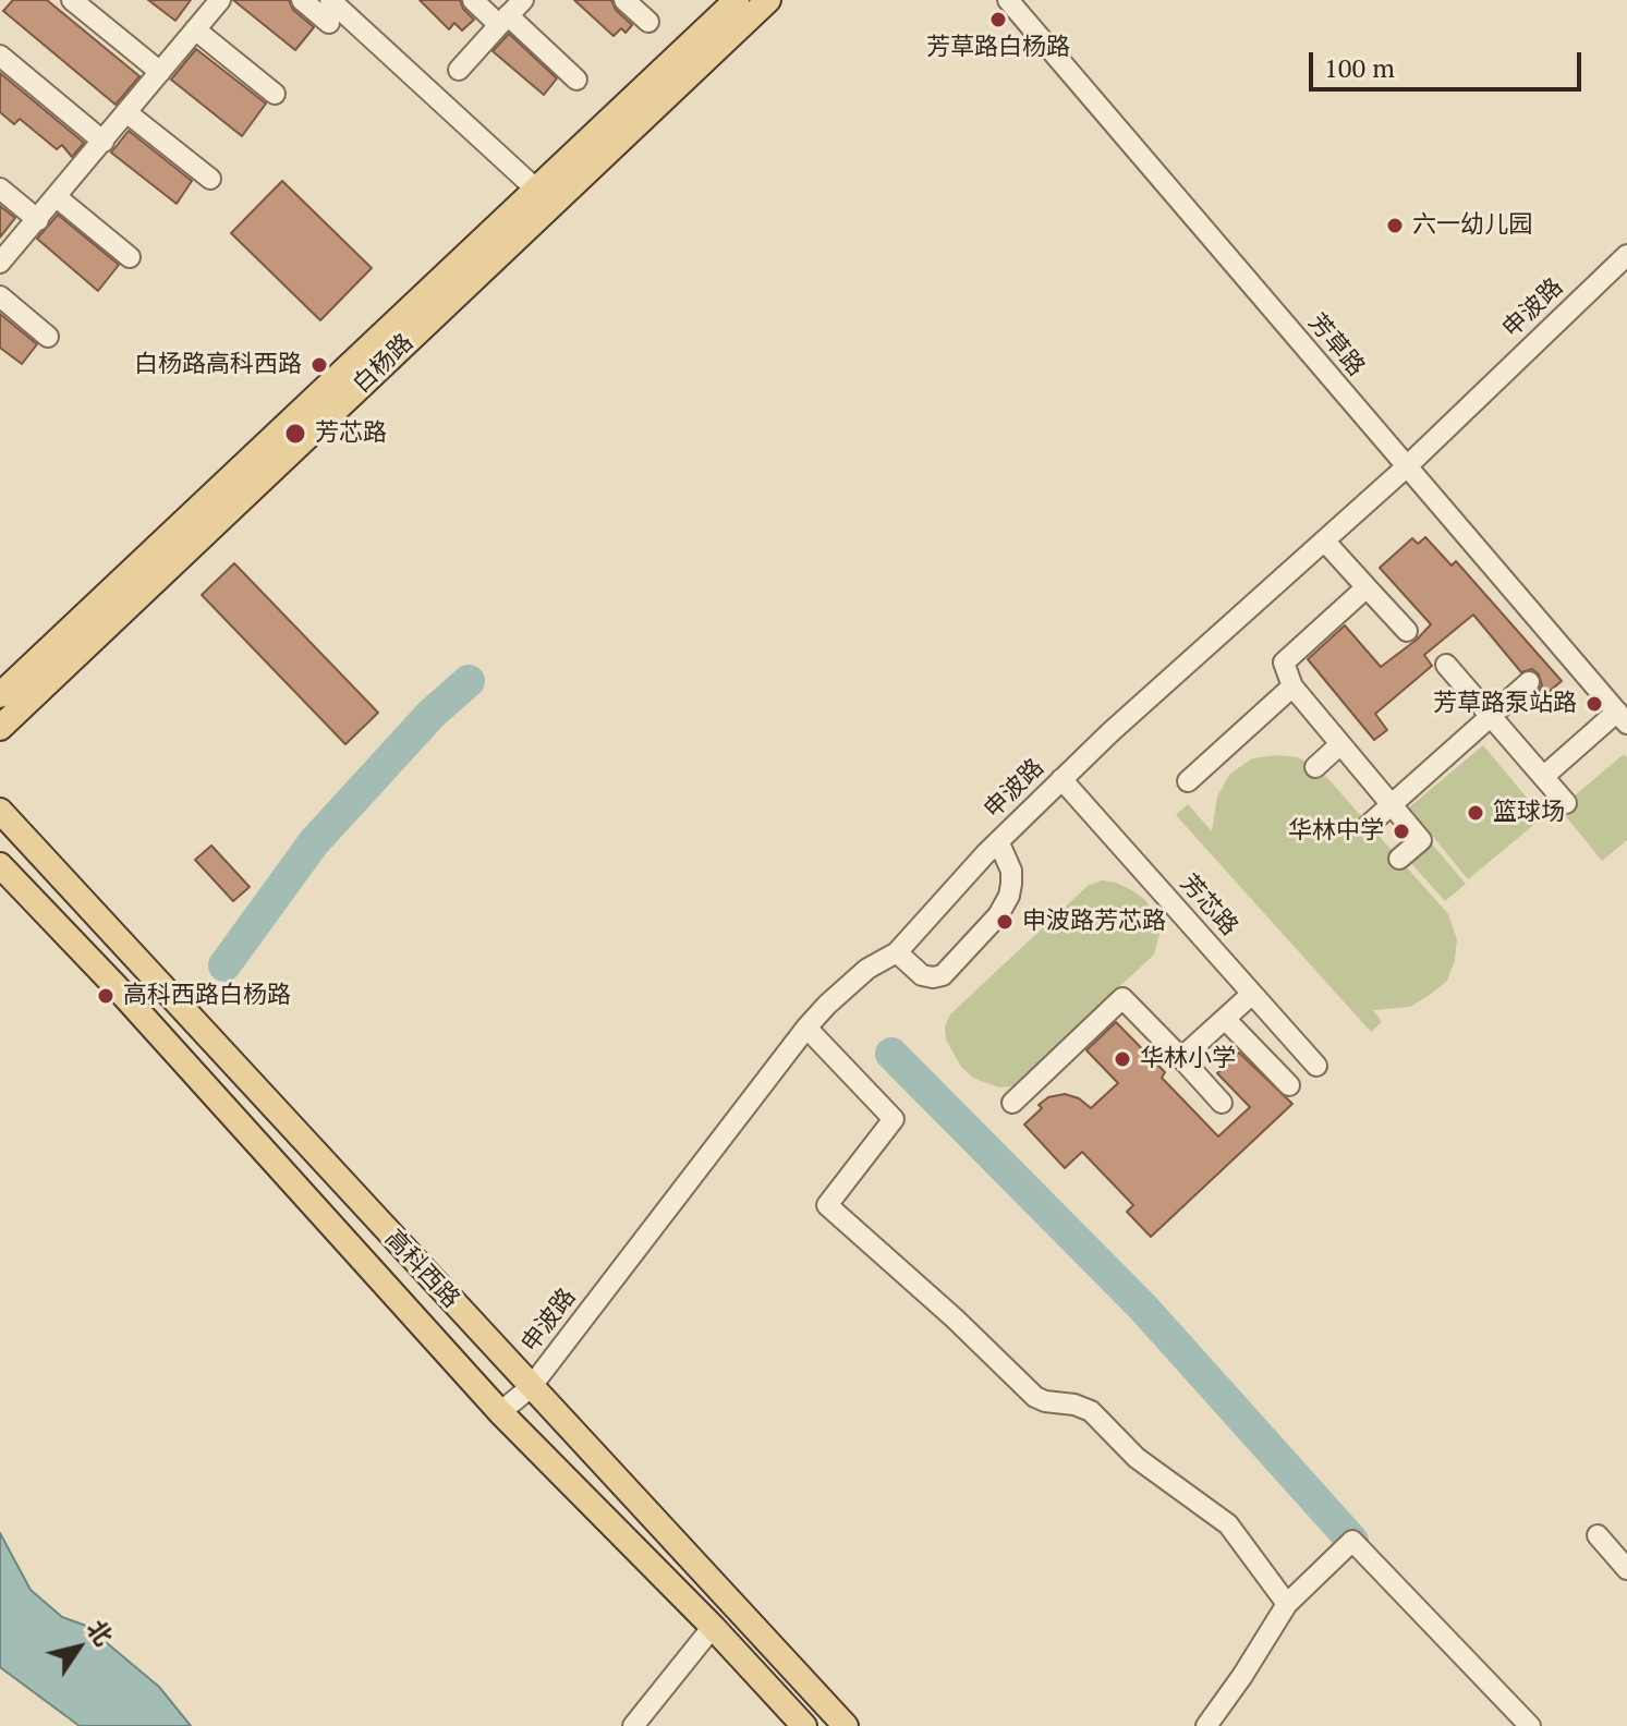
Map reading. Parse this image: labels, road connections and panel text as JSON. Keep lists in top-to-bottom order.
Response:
{
  "streets": {
    "main road": ["白杨路", "高科西路"],
    "street": ["申波路", "芳草路", "芳芯路"]
  },
  "crossings": [
    ["申波路", "芳草路"],
    ["申波路", "芳芯路"],
    ["申波路", "高科西路"]
  ],
  "places": [
    "芳草路白杨路",
    "六一幼儿园",
    "白杨路高科西路",
    "芳芯路",
    "芳草路泵站路",
    "篮球场",
    "华林中学",
    "申波路芳芯路",
    "高科西路白杨路",
    "华林小学"
  ],
  "scale_bar": "100 m",
  "north": "top right"
}
